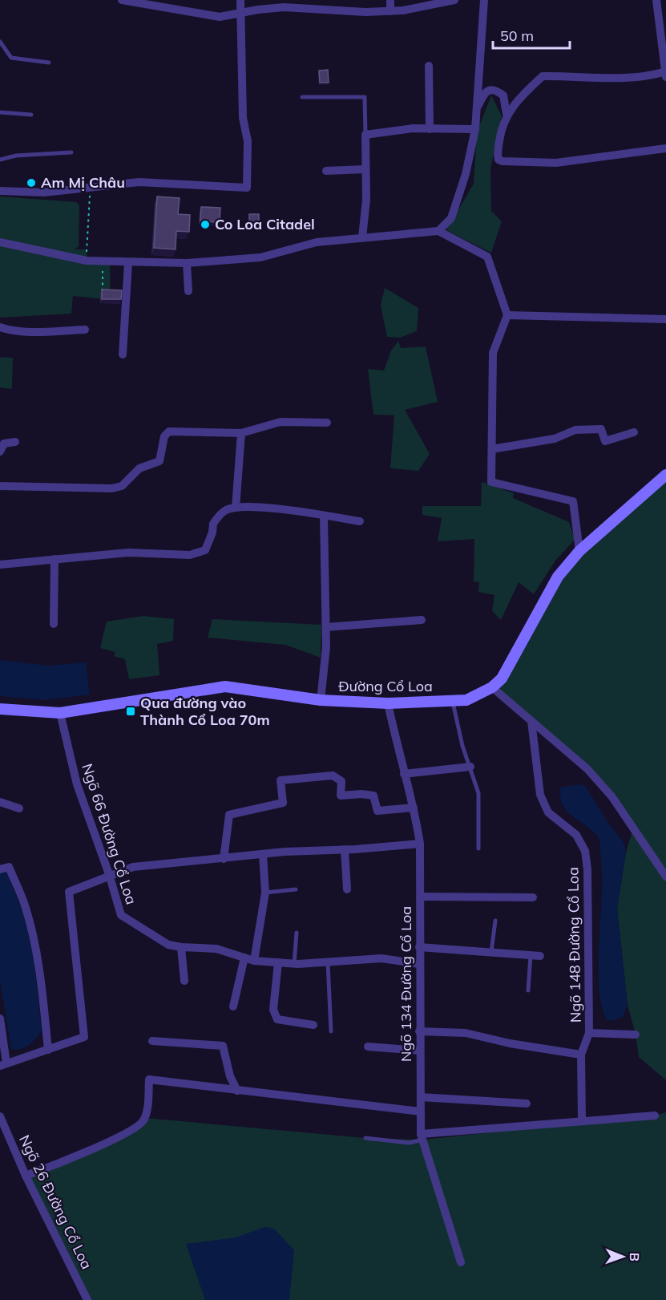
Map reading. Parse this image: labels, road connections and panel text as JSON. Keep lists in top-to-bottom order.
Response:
{
  "streets": {
    "street": [
      "Đường Cổ Loa",
      "Ngõ 66 Đường Cổ Loa",
      "Ngõ 148 Đường Cổ Loa",
      "Ngõ 134 Đường Cổ Loa",
      "Ngõ 26 Đường Cổ Loa"
    ]
  },
  "crossings": [
    ["Đường Cổ Loa", "Ngõ 66 Đường Cổ Loa"],
    ["Đường Cổ Loa", "Ngõ 134 Đường Cổ Loa"],
    ["Ngõ 66 Đường Cổ Loa", "Ngõ 134 Đường Cổ Loa"]
  ],
  "places": {
    "other": ["Am Mị Châu", "Co Loa Citadel"],
    "transit": ["Qua đường vào Thành Cổ Loa 70m"]
  },
  "scale_bar": "50 m",
  "north": "right"
}
